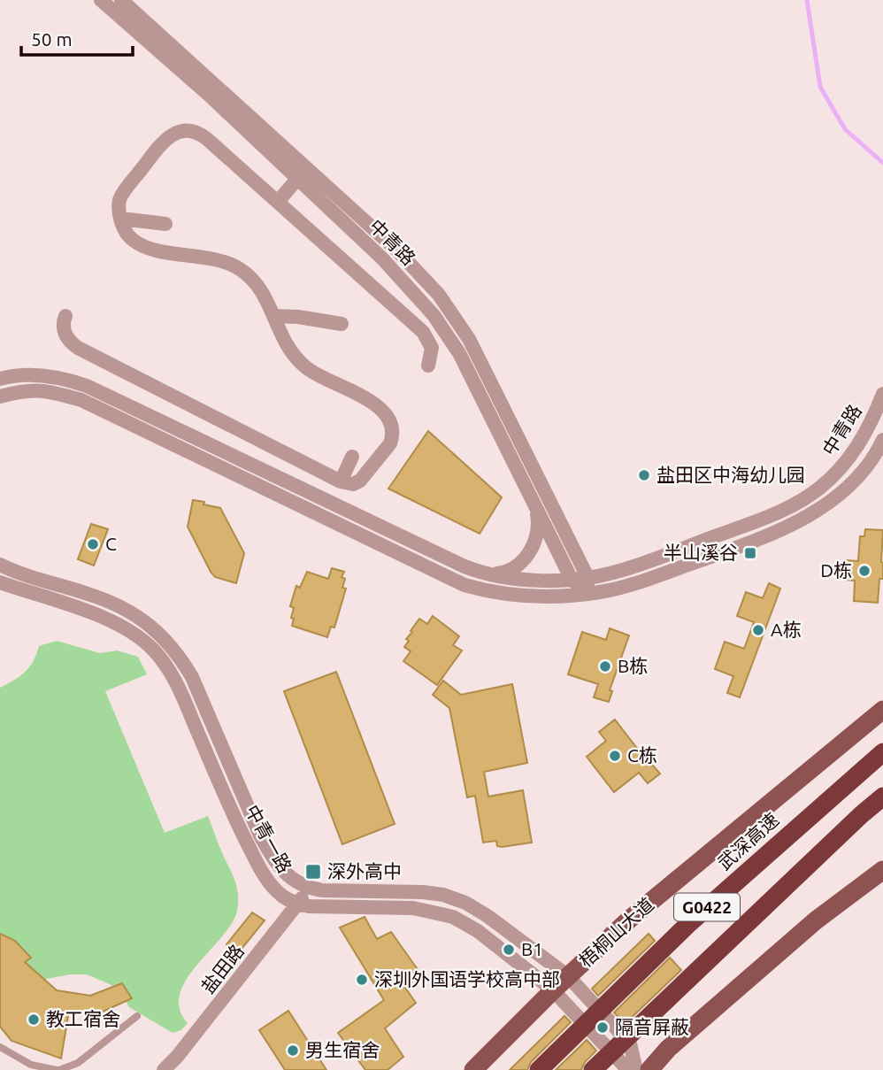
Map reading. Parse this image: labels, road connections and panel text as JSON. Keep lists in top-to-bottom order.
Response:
{
  "streets": {
    "highway": ["武深高速", "G0422"],
    "main road": ["梧桐山大道"],
    "street": ["中青路", "中青一路", "盐田路"]
  },
  "crossings": [
    ["中青一路", "梧桐山大道"],
    ["中青一路", "盐田路"]
  ],
  "places": {
    "other": [
      "盐田区中海幼儿园",
      "C",
      "D栋",
      "A栋",
      "B栋",
      "C栋",
      "B1",
      "深圳外国语学校高中部",
      "教工宿舍",
      "隔音屏蔽",
      "男生宿舍"
    ],
    "transit": ["半山溪谷", "深外高中"]
  },
  "scale_bar": "50 m"
}
